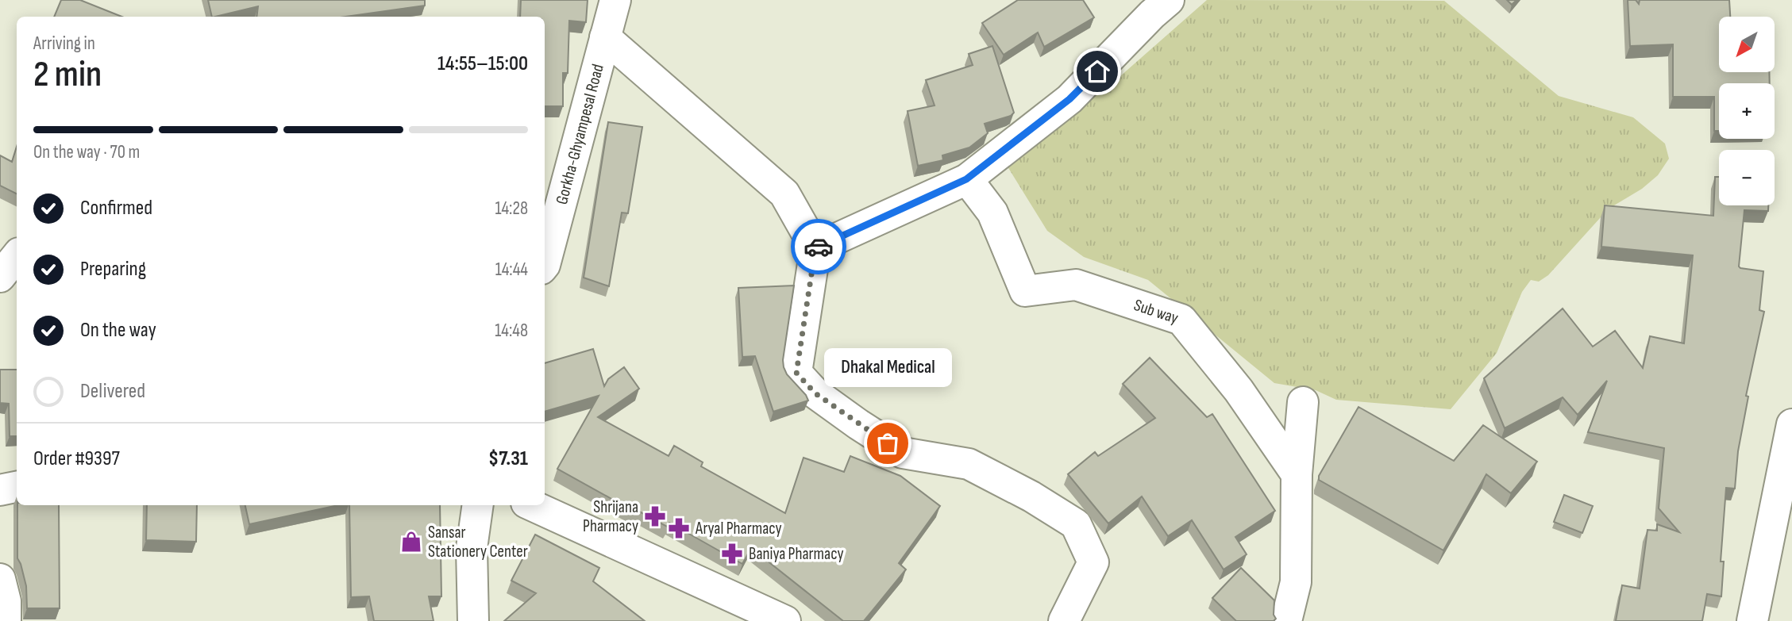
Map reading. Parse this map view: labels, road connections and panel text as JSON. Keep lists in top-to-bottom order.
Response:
{
  "streets": {
    "street": ["Gorkha-Ghyampesal Road", "Sub way"]
  },
  "places": {
    "other": ["Dhakal Medical"],
    "pharmacy": ["Shrijana Pharmacy", "Aryal Pharmacy", "Baniya Pharmacy"],
    "shop": ["Sansar Stationery Center"]
  },
  "north": "bottom left",
  "page": {
    "map_buttons": ["+", "−"],
    "heading": ["2 min", "Arriving in", "14:55–15:00"],
    "panel": ["Order #9397", "$7.31"],
    "bar": "On the way · 70 m",
    "list": [
      ["Confirmed", "14:28"],
      ["Preparing", "14:44"],
      ["On the way", "14:48"],
      "Delivered"
    ],
    "bubble": "Dhakal Medical"
  }
}
